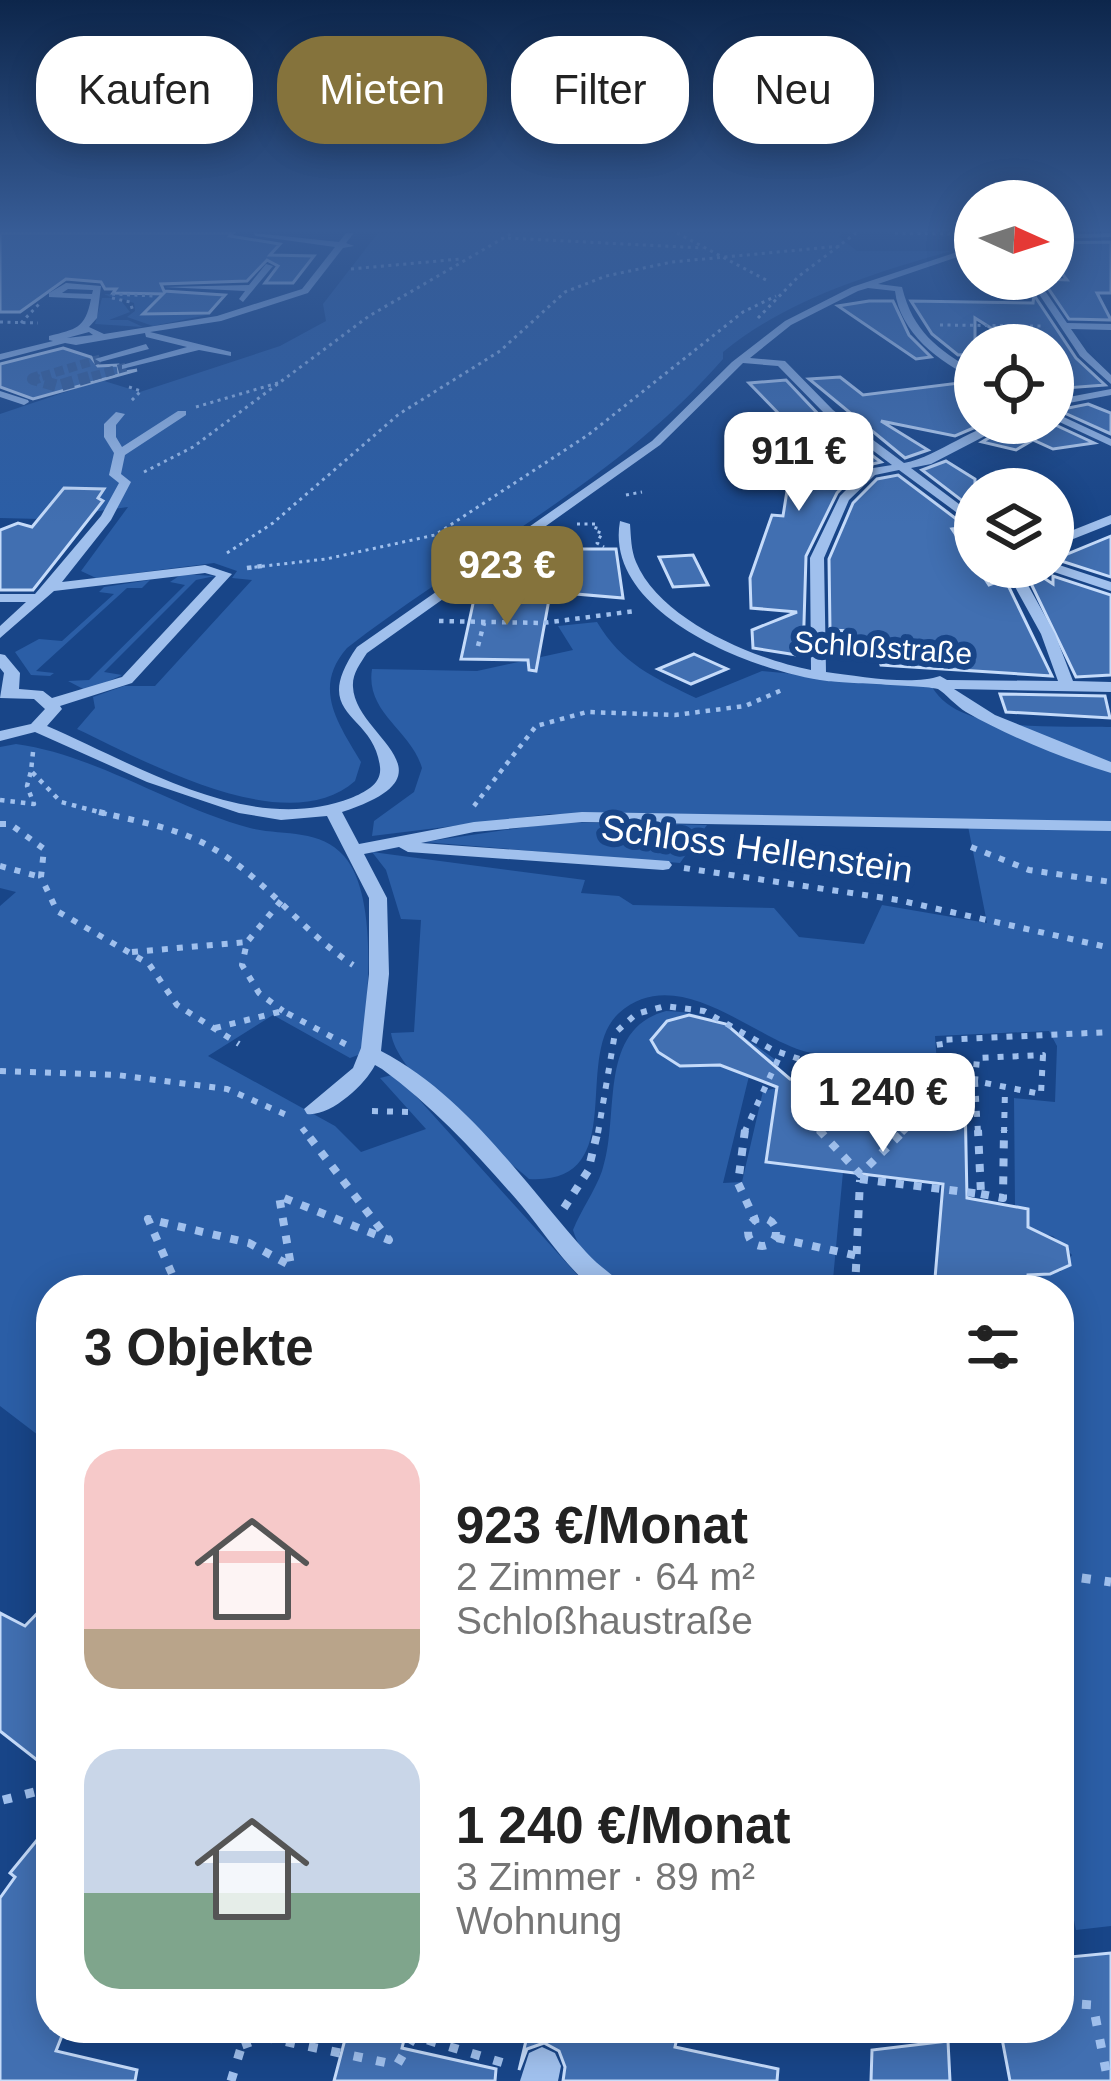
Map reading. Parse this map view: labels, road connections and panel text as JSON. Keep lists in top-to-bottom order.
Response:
{
  "streets": {
    "street": ["Schloßstraße", "Schloss Hellenstein"]
  },
  "north": "right",
  "page": {
    "chip": [
      "Kaufen",
      "Mieten",
      "Filter",
      "Neu"
    ],
    "price": ["911 €", "923 €", "1 240 €"],
    "heading": "3 Objekte",
    "list": [
      {
        "name": "923 €/Monat",
        "note": "2 Zimmer · 64 m² · Schloßhaustraße"
      },
      {
        "name": "1 240 €/Monat",
        "note": "3 Zimmer · 89 m² · Wohnung"
      }
    ]
  }
}
